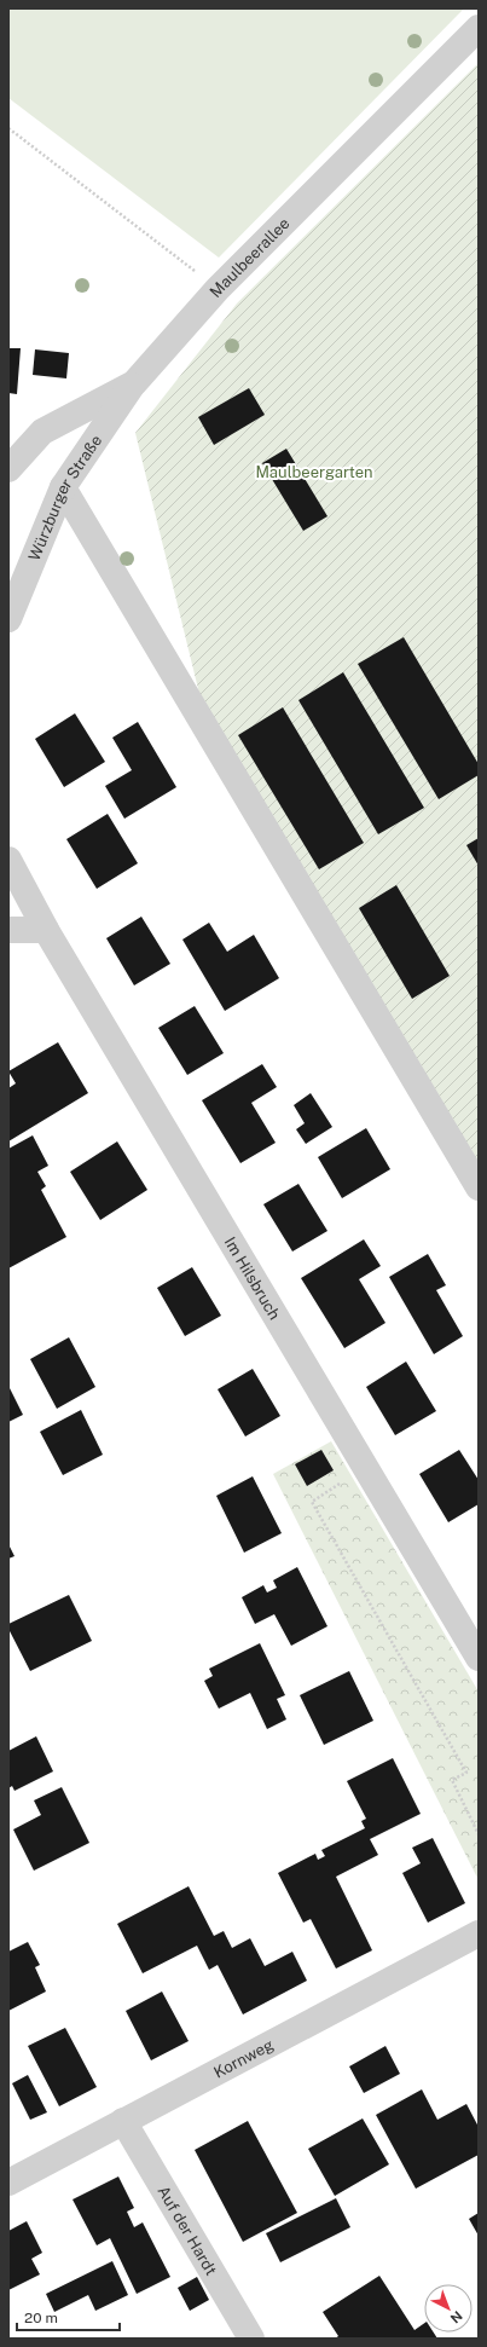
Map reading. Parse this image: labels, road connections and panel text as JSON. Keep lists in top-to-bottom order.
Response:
{
  "streets": {
    "street": [
      "Maulbeerallee",
      "Würzburger Straße",
      "Im Hilsbruch",
      "Kornweg",
      "Auf der Hardt"
    ]
  },
  "crossings": [
    ["Maulbeerallee", "Würzburger Straße"],
    ["Kornweg", "Auf der Hardt"]
  ],
  "parks": ["Maulbeergarten"],
  "scale_bar": "20 m",
  "north": "bottom right"
}
